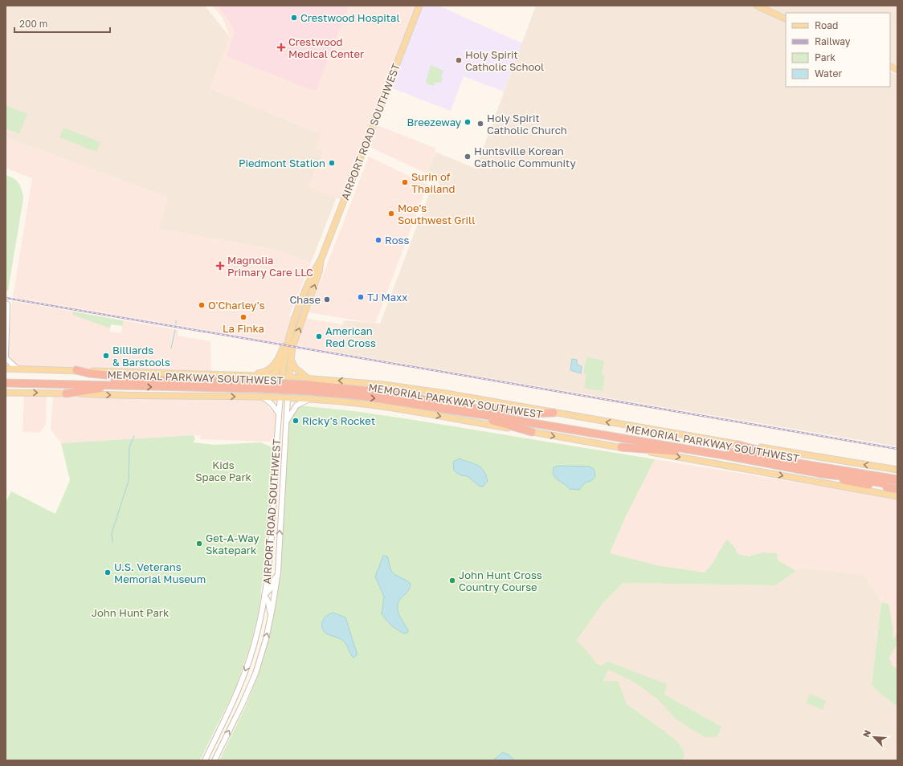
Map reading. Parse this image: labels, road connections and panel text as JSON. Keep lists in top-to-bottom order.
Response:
{
  "streets": {
    "highway": ["MEMORIAL PARKWAY SOUTHWEST"],
    "main road": ["AIRPORT ROAD SOUTHWEST"]
  },
  "parks": ["Kids Space Park", "John Hunt Park"],
  "places": {
    "other": [
      "Crestwood Hospital",
      "Holy Spirit Catholic School",
      "Breezeway",
      "Holy Spirit Catholic Church",
      "Huntsville Korean Catholic Community",
      "Piedmont Station",
      "Surin of Thailand",
      "Moe's Southwest Grill",
      "Ross",
      "TJ Maxx",
      "Chase",
      "O'Charley's",
      "La Finka",
      "American Red Cross",
      "Billiards & Barstools",
      "Ricky's Rocket",
      "Get-A-Way Skatepark",
      "U.S. Veterans Memorial Museum",
      "John Hunt Cross Country Course"
    ],
    "health": ["Crestwood Medical Center", "Magnolia Primary Care LLC"]
  },
  "legend": [
    "Road",
    "Railway",
    "Park",
    "Water"
  ],
  "scale_bar": "200 m",
  "north": "top left"
}
